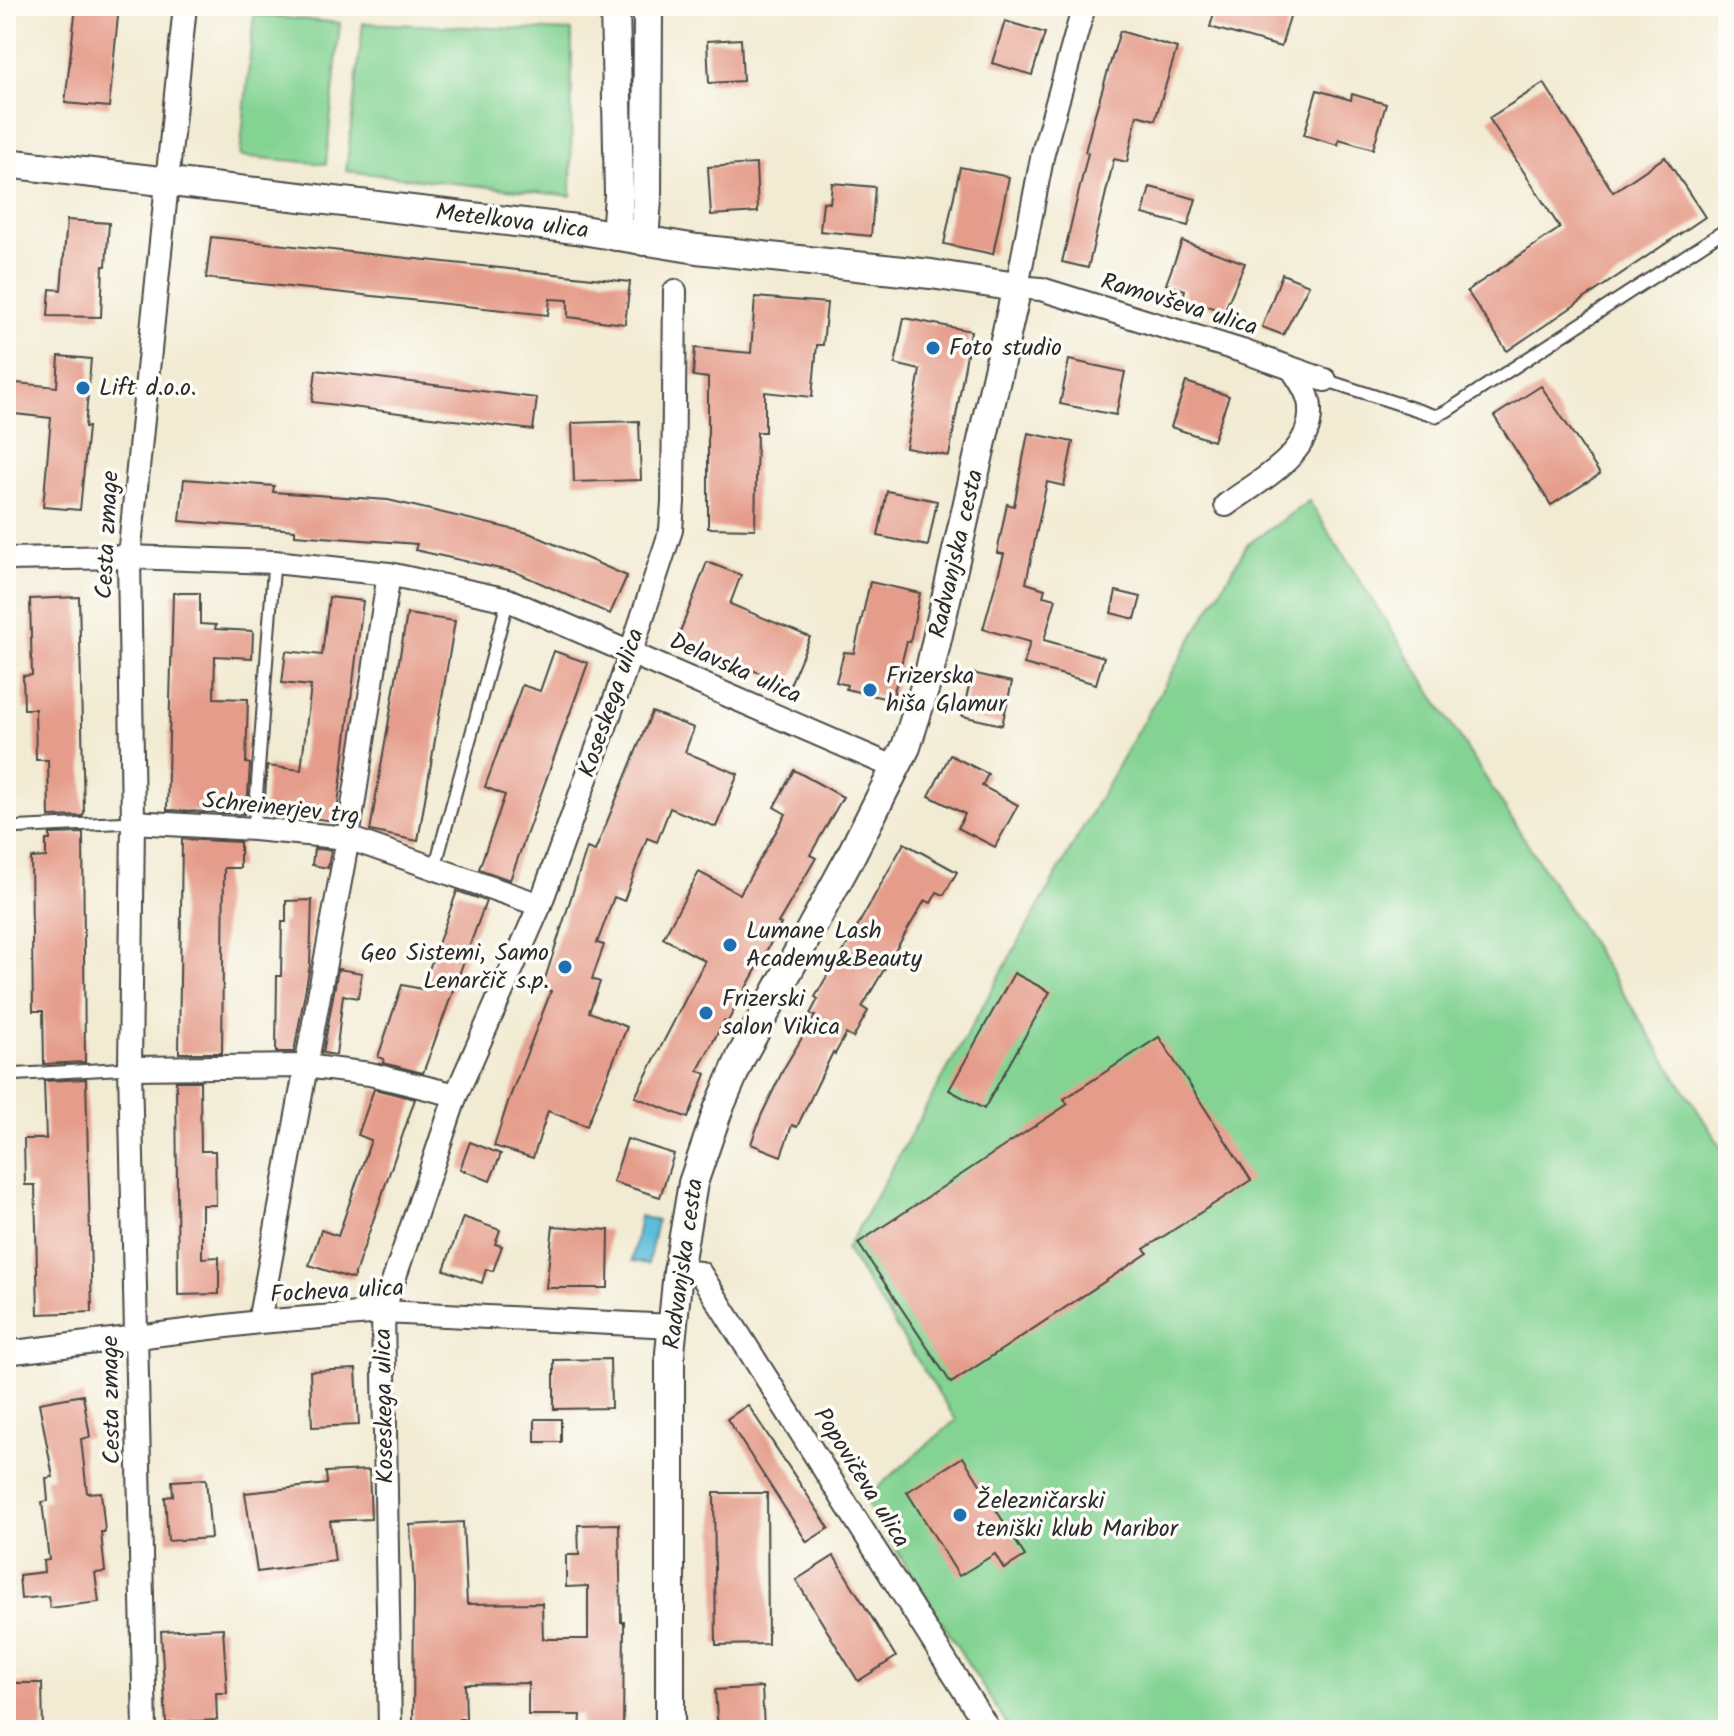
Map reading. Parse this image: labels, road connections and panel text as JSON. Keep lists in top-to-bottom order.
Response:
{
  "streets": {
    "street": [
      "Metelkova ulica",
      "Ramovševa ulica",
      "Cesta zmage",
      "Radvanjska cesta",
      "Delavska ulica",
      "Koseskega ulica",
      "Schreinerjev trg",
      "Focheva ulica",
      "Popovičeva ulica"
    ]
  },
  "crossings": [
    ["Metelkova ulica", "Ramovševa ulica"],
    ["Metelkova ulica", "Cesta zmage"],
    ["Metelkova ulica", "Radvanjska cesta"],
    ["Ramovševa ulica", "Radvanjska cesta"],
    ["Cesta zmage", "Delavska ulica"],
    ["Cesta zmage", "Schreinerjev trg"],
    ["Cesta zmage", "Focheva ulica"],
    ["Radvanjska cesta", "Delavska ulica"],
    ["Radvanjska cesta", "Focheva ulica"],
    ["Radvanjska cesta", "Popovičeva ulica"],
    ["Delavska ulica", "Koseskega ulica"],
    ["Koseskega ulica", "Schreinerjev trg"],
    ["Koseskega ulica", "Focheva ulica"]
  ],
  "places": [
    "Foto studio",
    "Lift d.o.o.",
    "Frizerska hiša Glamur",
    "Lumane Lash Academy&Beauty",
    "Geo Sistemi, Samo Lenarčič s.p.",
    "Frizerski salon Vikica",
    "Železničarski teniški klub Maribor"
  ]
}
